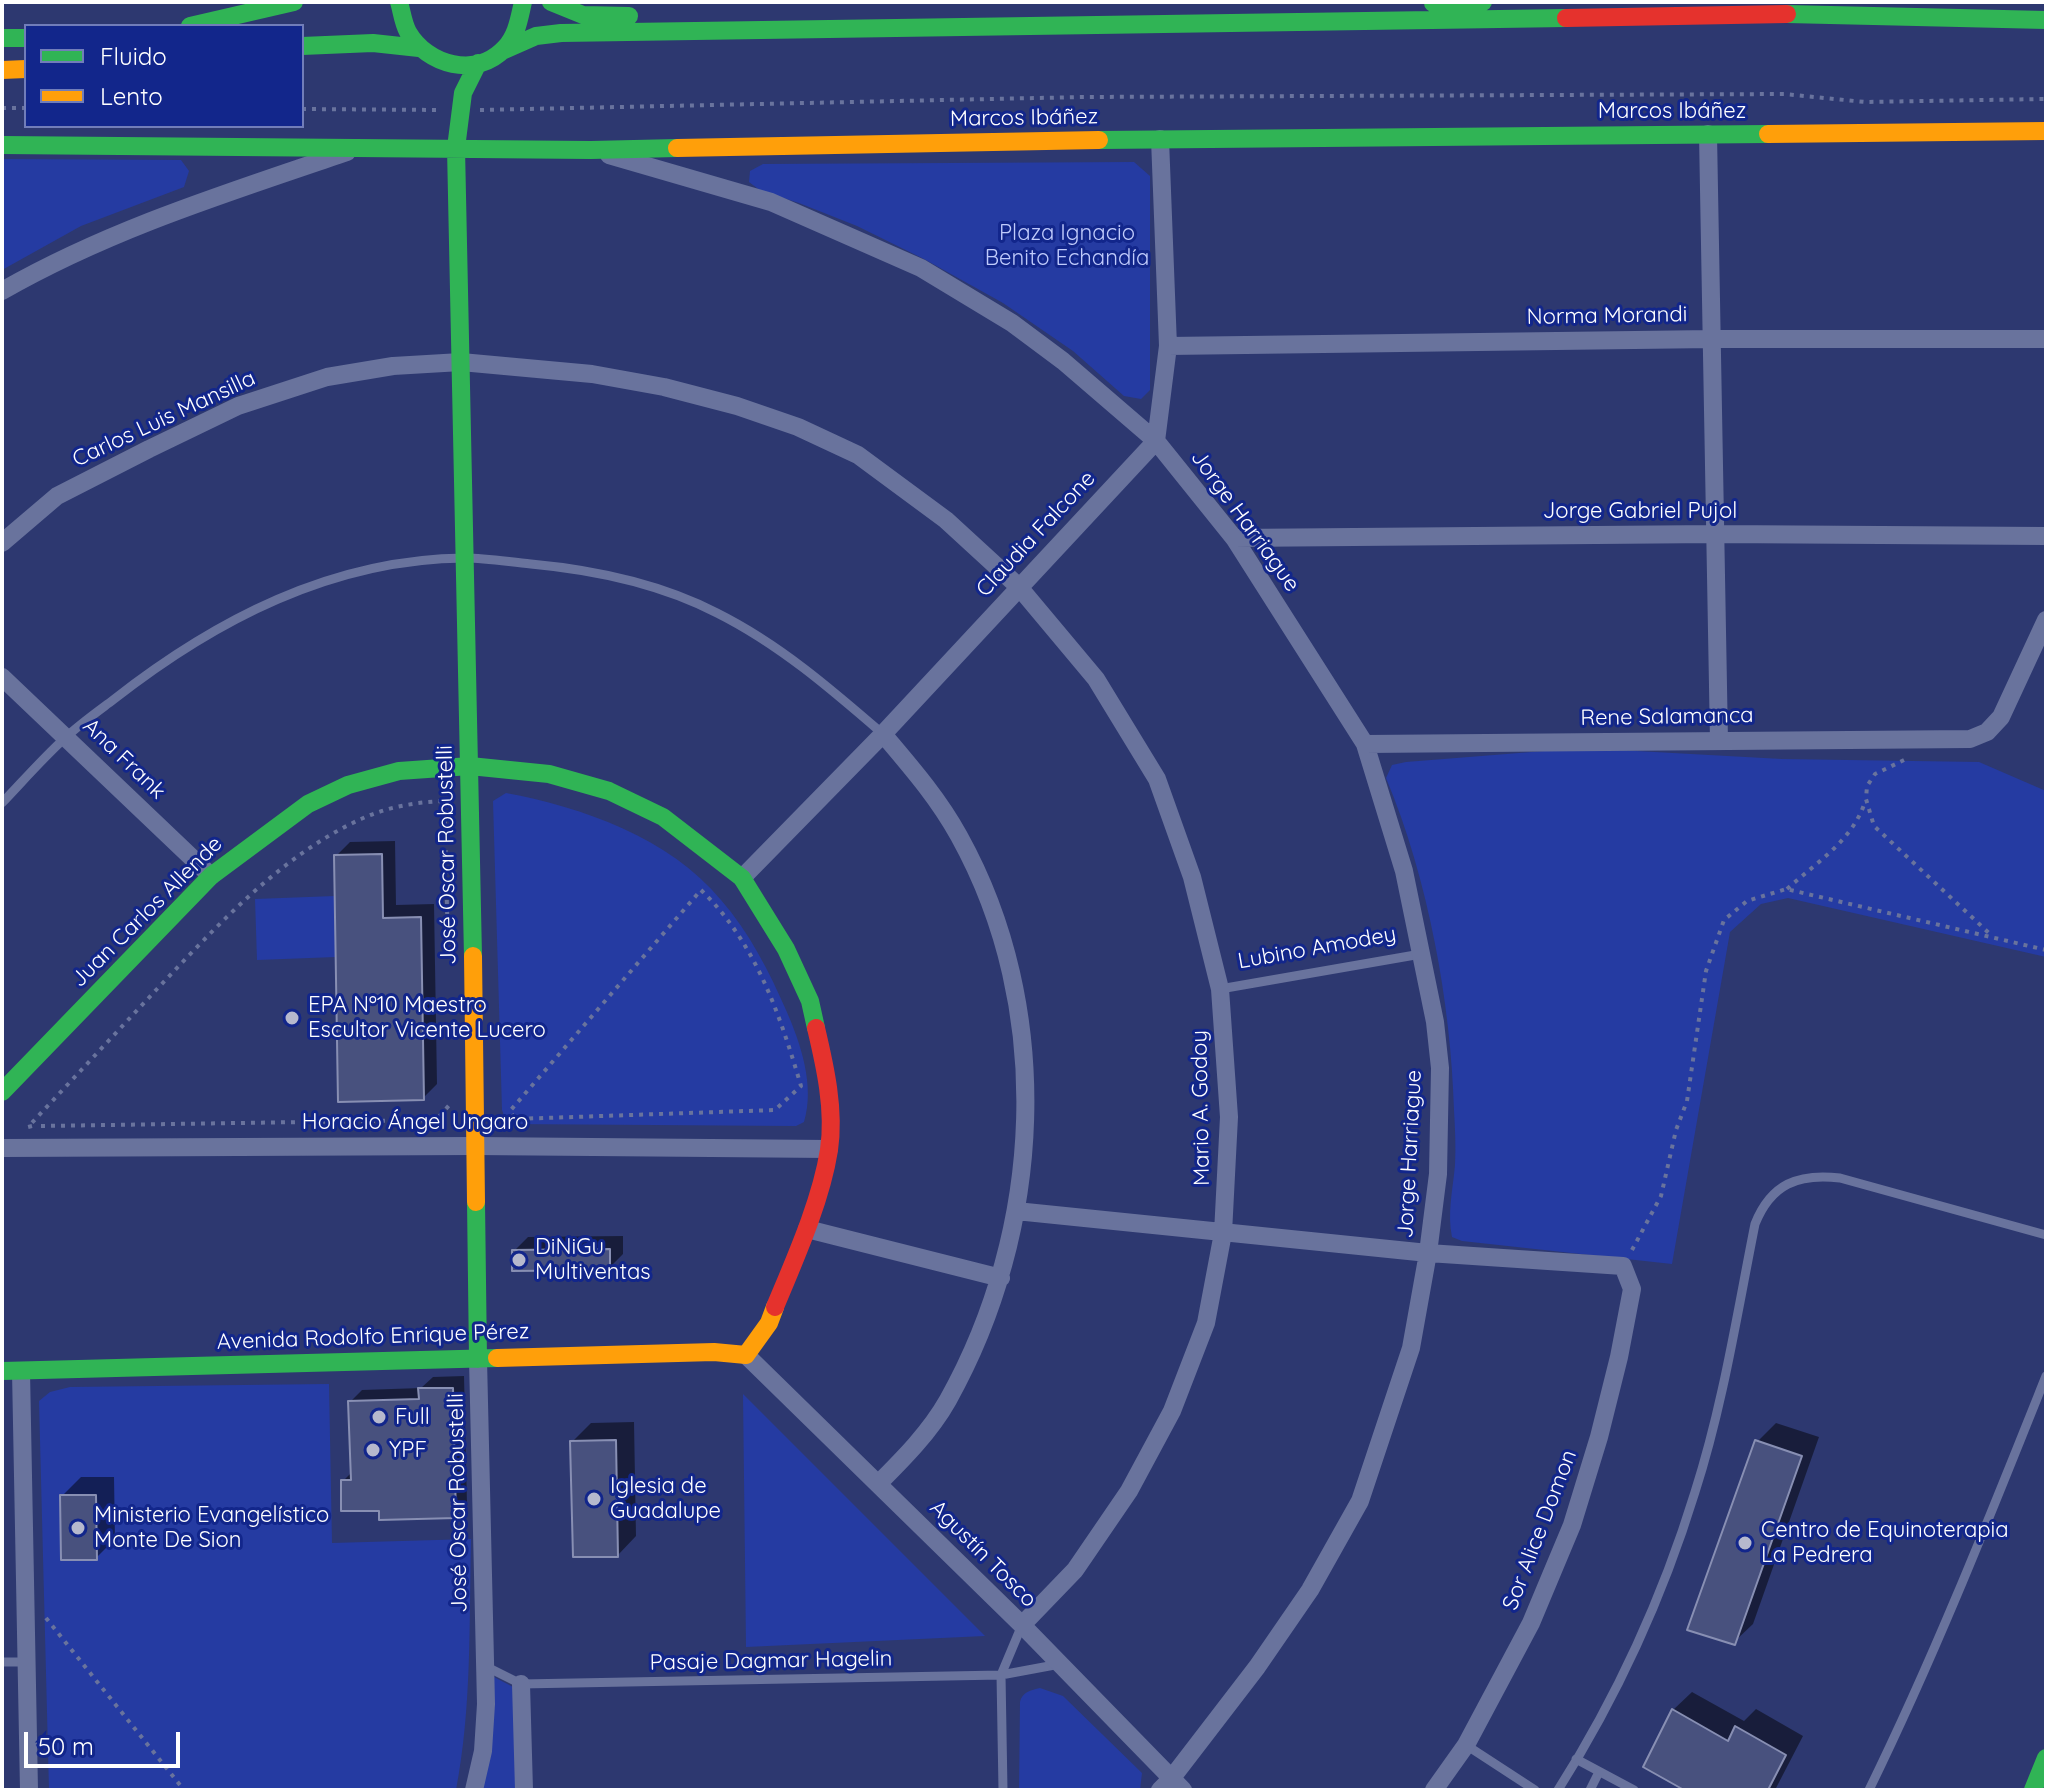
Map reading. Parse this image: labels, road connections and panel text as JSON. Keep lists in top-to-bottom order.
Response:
{
  "streets": {
    "street": [
      "Marcos Ibáñez",
      "Norma Morandi",
      "Carlos Luis Mansilla",
      "Jorge Gabriel Pujol",
      "Jorge Harriague",
      "Claudia Falcone",
      "Rene Salamanca",
      "Ana Frank",
      "José Oscar Robustelli",
      "Juan Carlos Allende",
      "Mario A. Godoy",
      "Horacio Ángel Ungaro",
      "Avenida Rodolfo Enrique Pérez",
      "Sor Alice Domon",
      "Agustín Tosco"
    ],
    "lane": ["Lubino Amodey", "Pasaje Dagmar Hagelin"]
  },
  "crossings": [
    ["Marcos Ibáñez", "Jorge Harriague"],
    ["Marcos Ibáñez", "José Oscar Robustelli"],
    ["Carlos Luis Mansilla", "Claudia Falcone"],
    ["Carlos Luis Mansilla", "José Oscar Robustelli"],
    ["Carlos Luis Mansilla", "Mario A. Godoy"],
    ["Jorge Gabriel Pujol", "Jorge Harriague"],
    ["Jorge Harriague", "Claudia Falcone"],
    ["Jorge Harriague", "Rene Salamanca"],
    ["Jorge Harriague", "Lubino Amodey"],
    ["Jorge Harriague", "Agustín Tosco"],
    ["Claudia Falcone", "Juan Carlos Allende"],
    ["Claudia Falcone", "Mario A. Godoy"],
    ["Ana Frank", "Juan Carlos Allende"],
    ["José Oscar Robustelli", "Juan Carlos Allende"],
    ["José Oscar Robustelli", "Horacio Ángel Ungaro"],
    ["José Oscar Robustelli", "Avenida Rodolfo Enrique Pérez"],
    ["José Oscar Robustelli", "Pasaje Dagmar Hagelin"],
    ["Lubino Amodey", "Mario A. Godoy"],
    ["Mario A. Godoy", "Agustín Tosco"],
    ["Avenida Rodolfo Enrique Pérez", "Agustín Tosco"],
    ["Agustín Tosco", "Pasaje Dagmar Hagelin"]
  ],
  "parks": ["Plaza Ignacio Benito Echandía"],
  "places": [
    "EPA Nº10 Maestro Escultor Vicente Lucero",
    "DiNiGu Multiventas",
    "Full",
    "YPF",
    "Iglesia de Guadalupe",
    "Ministerio Evangelístico Monte De Sion",
    "Centro de Equinoterapia La Pedrera"
  ],
  "legend": ["Fluido", "Lento"],
  "scale_bar": "50 m"
}
